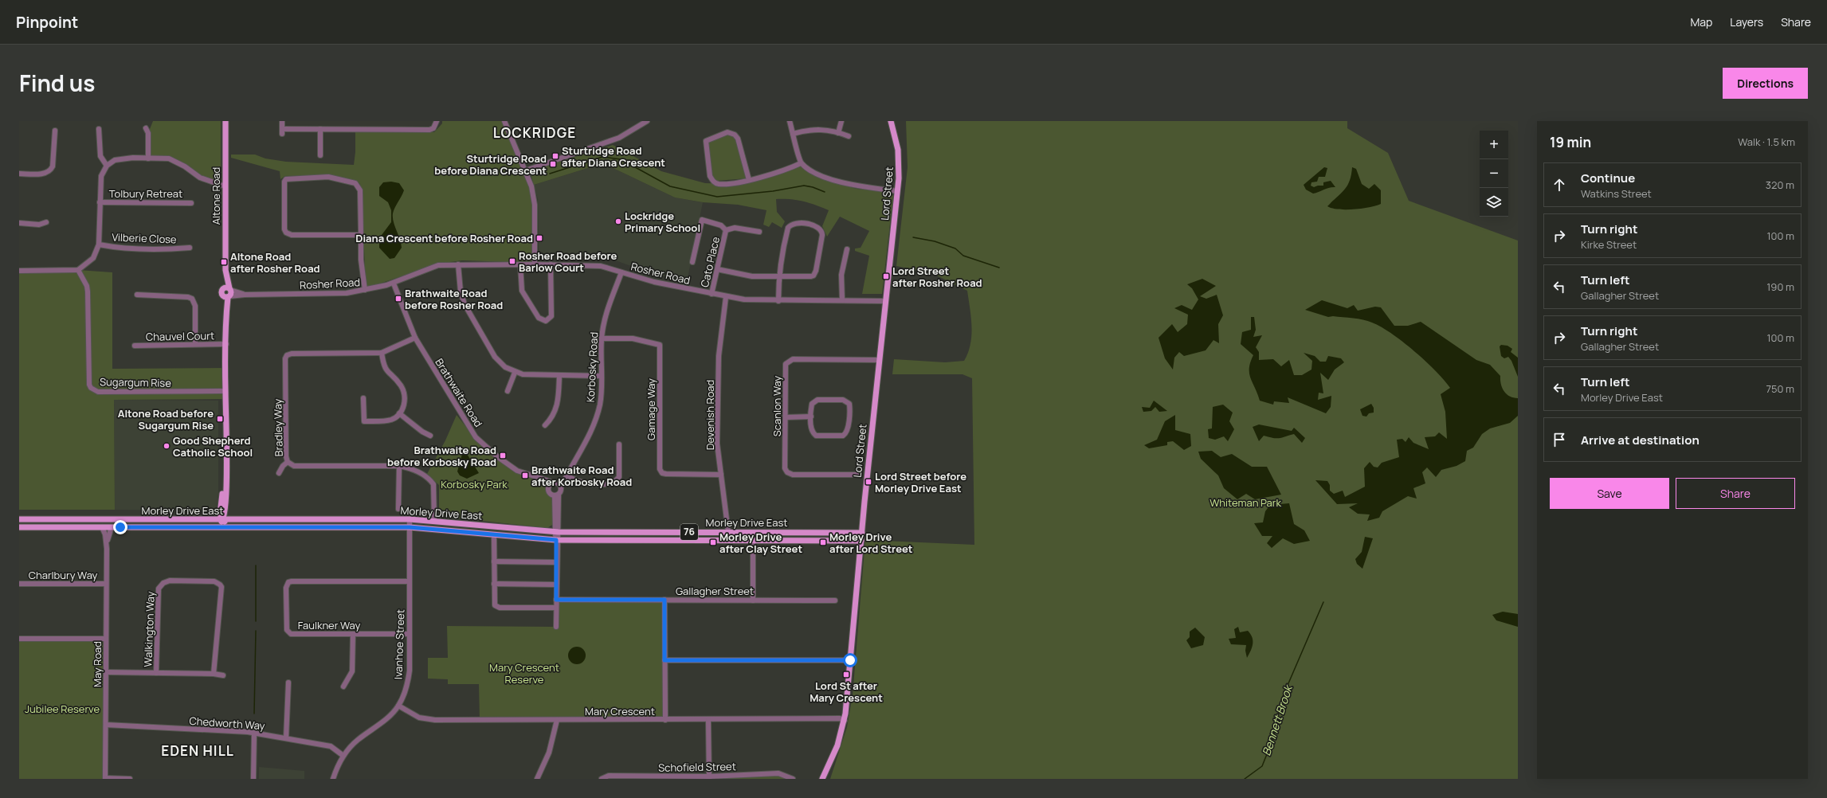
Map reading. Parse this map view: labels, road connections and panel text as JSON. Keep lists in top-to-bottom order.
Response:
{
  "streets": {
    "main road": [
      "Lord Street",
      "Altone Road",
      "Morley Drive East",
      "76"
    ],
    "street": [
      "Tolbury Retreat",
      "Vilberie Close",
      "Cato Place",
      "Rosher Road",
      "Chauvel Court",
      "Korbosky Road",
      "Sugargum Rise",
      "Brathwaite Road",
      "Scanlon Way",
      "Gamage Way",
      "Devenish Road",
      "Bradley Way",
      "Charlbury Way",
      "Gallagher Street",
      "Faulkner Way",
      "Walkington Way",
      "Ivanhoe Street",
      "May Road",
      "Mary Crescent",
      "Chedworth Way",
      "Schofield Street"
    ]
  },
  "crossings": [
    ["Lord Street", "Rosher Road"],
    ["Lord Street", "Scanlon Way"],
    ["Lord Street", "Morley Drive East"],
    ["Lord Street", "Mary Crescent"],
    ["Altone Road", "Rosher Road"],
    ["Cato Place", "Rosher Road"],
    ["Rosher Road", "Korbosky Road"],
    ["Rosher Road", "Brathwaite Road"],
    ["Rosher Road", "Devenish Road"],
    ["Korbosky Road", "Brathwaite Road"],
    ["Korbosky Road", "Gamage Way"],
    ["Brathwaite Road", "Bradley Way"],
    ["Gamage Way", "Devenish Road"],
    ["Devenish Road", "Morley Drive East"],
    ["Bradley Way", "Morley Drive East"],
    ["Morley Drive East", "Ivanhoe Street"],
    ["Morley Drive East", "May Road"],
    ["Charlbury Way", "May Road"],
    ["Faulkner Way", "Ivanhoe Street"],
    ["Walkington Way", "May Road"],
    ["Ivanhoe Street", "Mary Crescent"],
    ["Ivanhoe Street", "Chedworth Way"],
    ["May Road", "Chedworth Way"]
  ],
  "districts": ["LOCKRIDGE", "EDEN HILL"],
  "water": ["Bennett Brook"],
  "parks": [
    "Korbosky Park",
    "Whiteman Park",
    "Mary Crescent Reserve",
    "Jubilee Reserve"
  ],
  "places": {
    "transit": [
      "Sturtridge Road after Diana Crescent",
      "Sturtridge Road before Diana Crescent",
      "Diana Crescent before Rosher Road",
      "Rosher Road before Barlow Court",
      "Altone Road after Rosher Road",
      "Lord Street after Rosher Road",
      "Brathwaite Road before Rosher Road",
      "Altone Road before Sugargum Rise",
      "Brathwaite Road before Korbosky Road",
      "Brathwaite Road after Korbosky Road",
      "Lord Street before Morley Drive East",
      "Morley Drive after Clay Street",
      "Morley Drive after Lord Street",
      "Lord St after Mary Crescent"
    ],
    "other": ["Lockridge Primary School", "Good Shepherd Catholic School"]
  },
  "page": {
    "header": "Pinpoint",
    "nav": ["Map", "Layers", "Share"],
    "title": "Find us",
    "buttons": [
      "Directions",
      ["Save", "Share"]
    ],
    "heading": ["19 min", "Walk · 1.5 km"],
    "map_buttons": ["+", "−"],
    "list": [
      ["Continue", "Watkins Street", "320 m"],
      ["Turn right", "Kirke Street", "100 m"],
      ["Turn left", "Gallagher Street", "190 m"],
      ["Turn right", "Gallagher Street", "100 m"],
      ["Turn left", "Morley Drive East", "750 m"],
      "Arrive at destination"
    ]
  }
}
